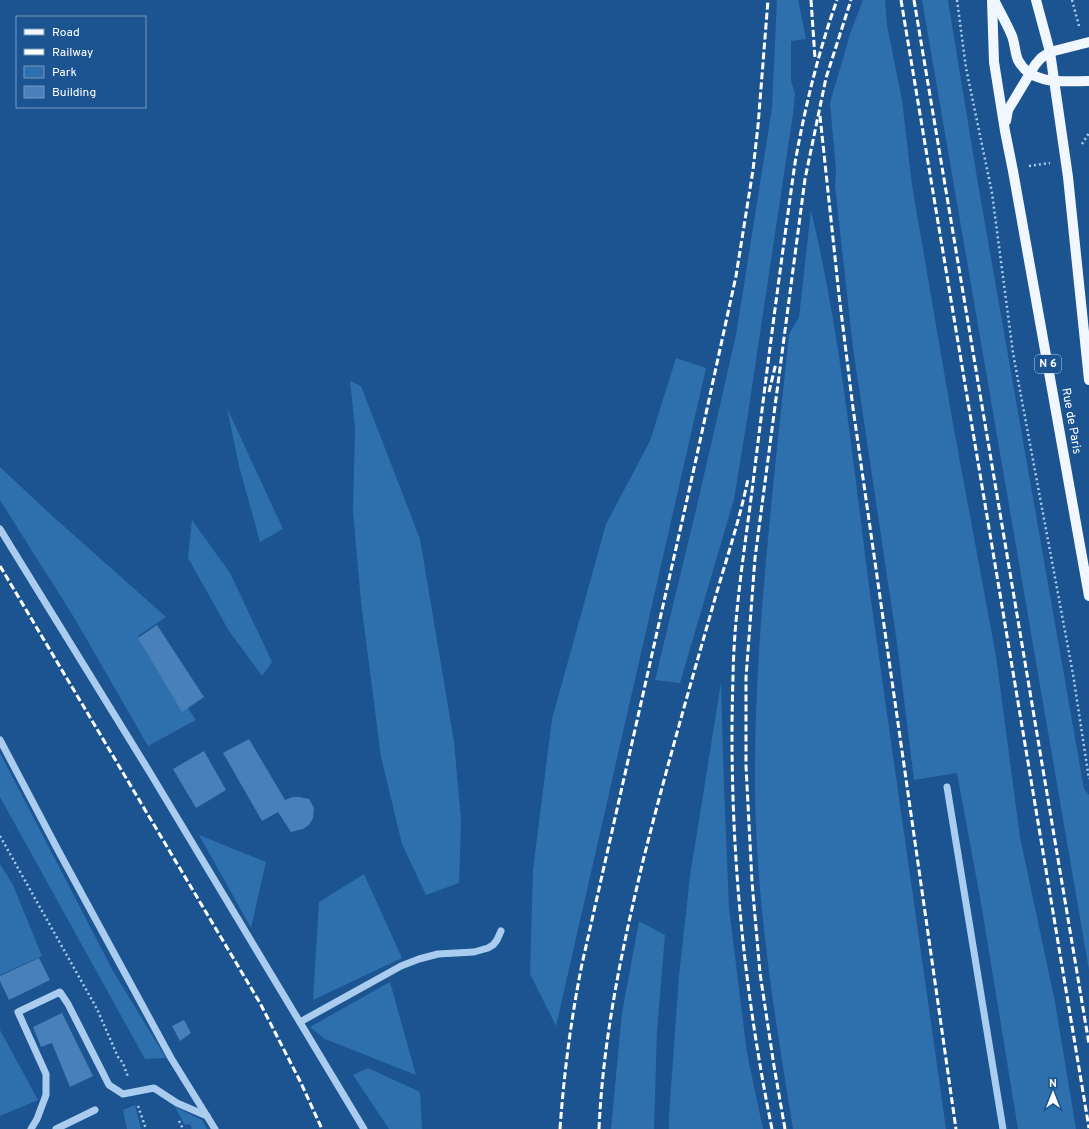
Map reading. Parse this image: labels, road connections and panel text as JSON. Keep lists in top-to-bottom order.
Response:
{
  "streets": {
    "main road": ["N 6", "Rue de Paris"]
  },
  "crossings": [
    ["N 6", "Rue de Paris"]
  ],
  "legend": [
    "Road",
    "Railway",
    "Park",
    "Building"
  ],
  "north": "top"
}
